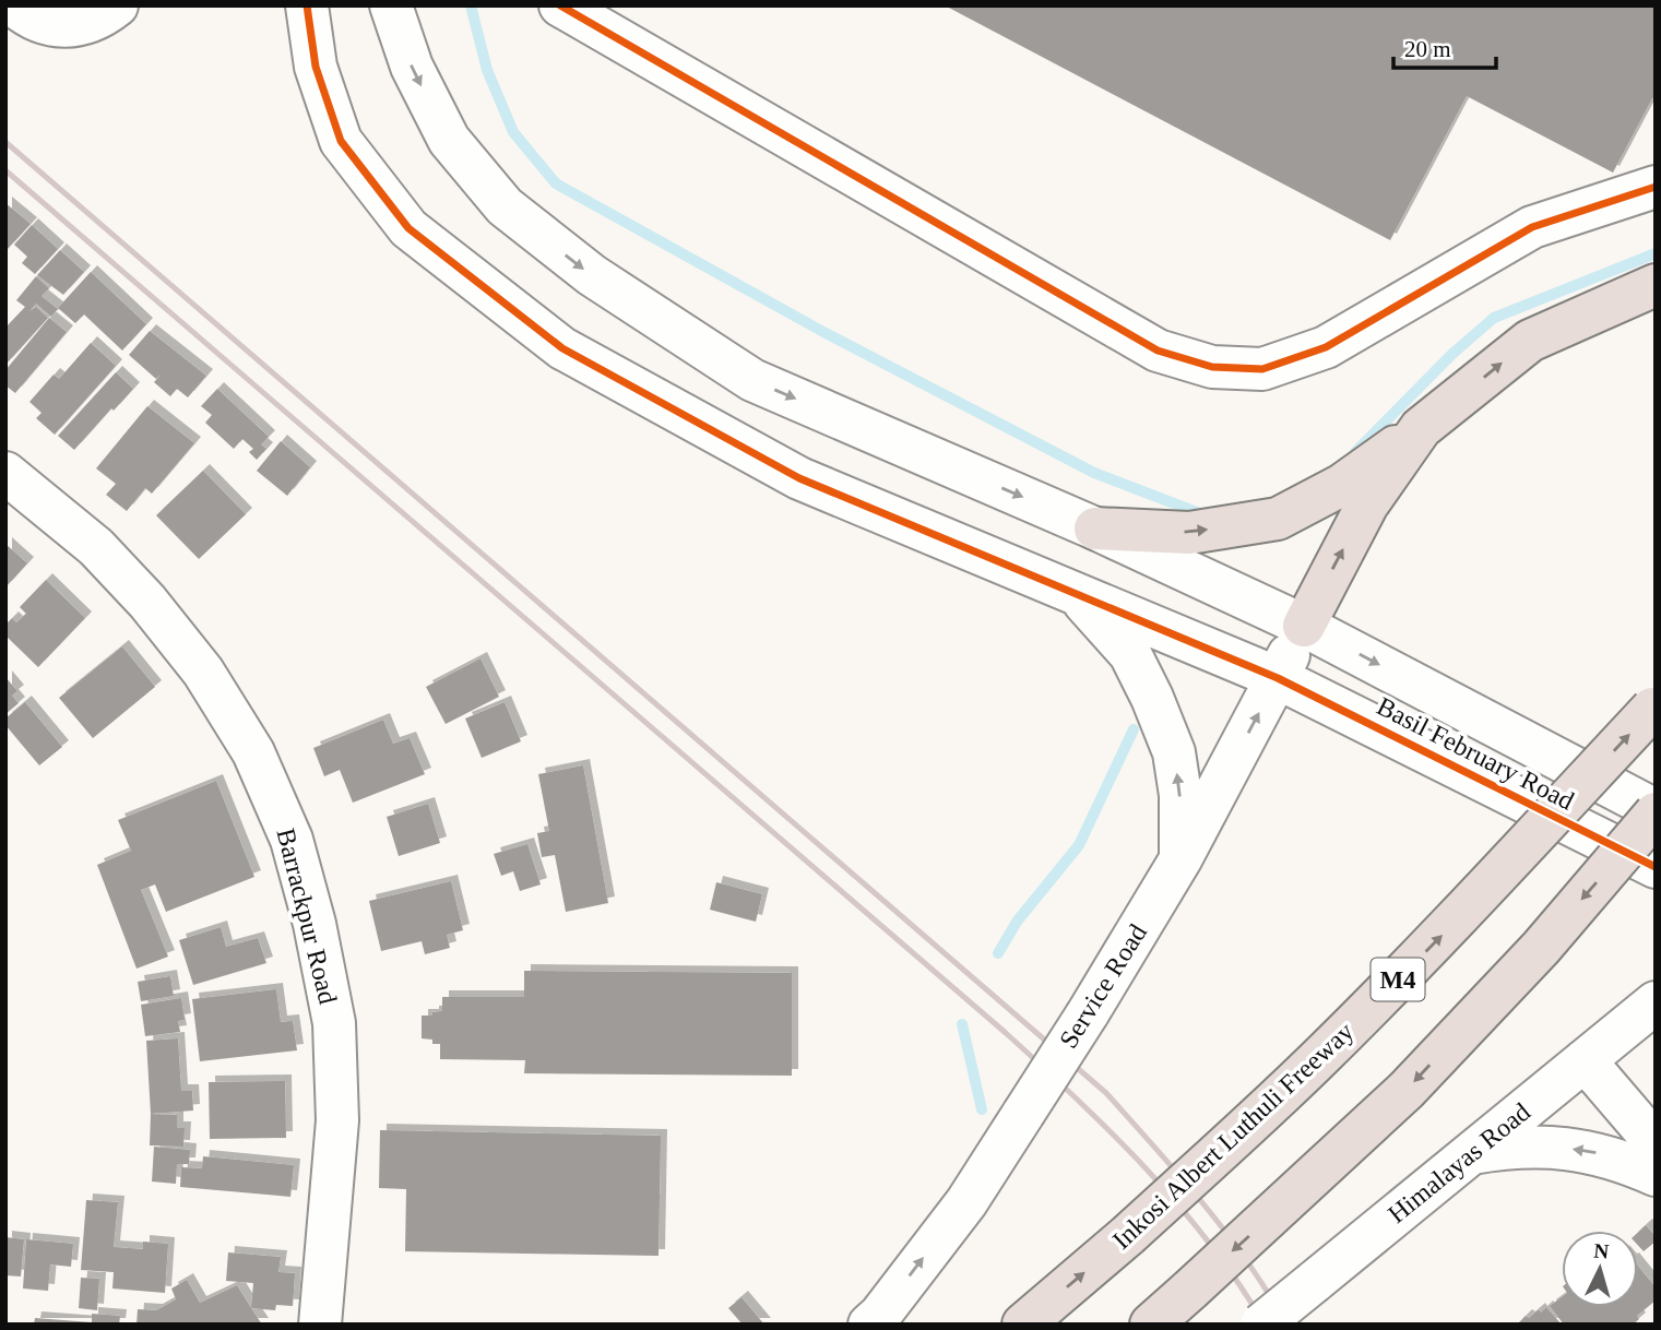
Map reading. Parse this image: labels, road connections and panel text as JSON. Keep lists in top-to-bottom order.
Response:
{
  "streets": {
    "highway": ["M4", "Inkosi Albert Luthuli Freeway"],
    "street": [
      "Basil February Road",
      "Barrackpur Road",
      "Service Road",
      "Himalayas Road"
    ]
  },
  "crossings": [
    ["Basil February Road", "Service Road"]
  ],
  "one_way": ["Service Road"],
  "scale_bar": "20 m",
  "north": "top"
}
